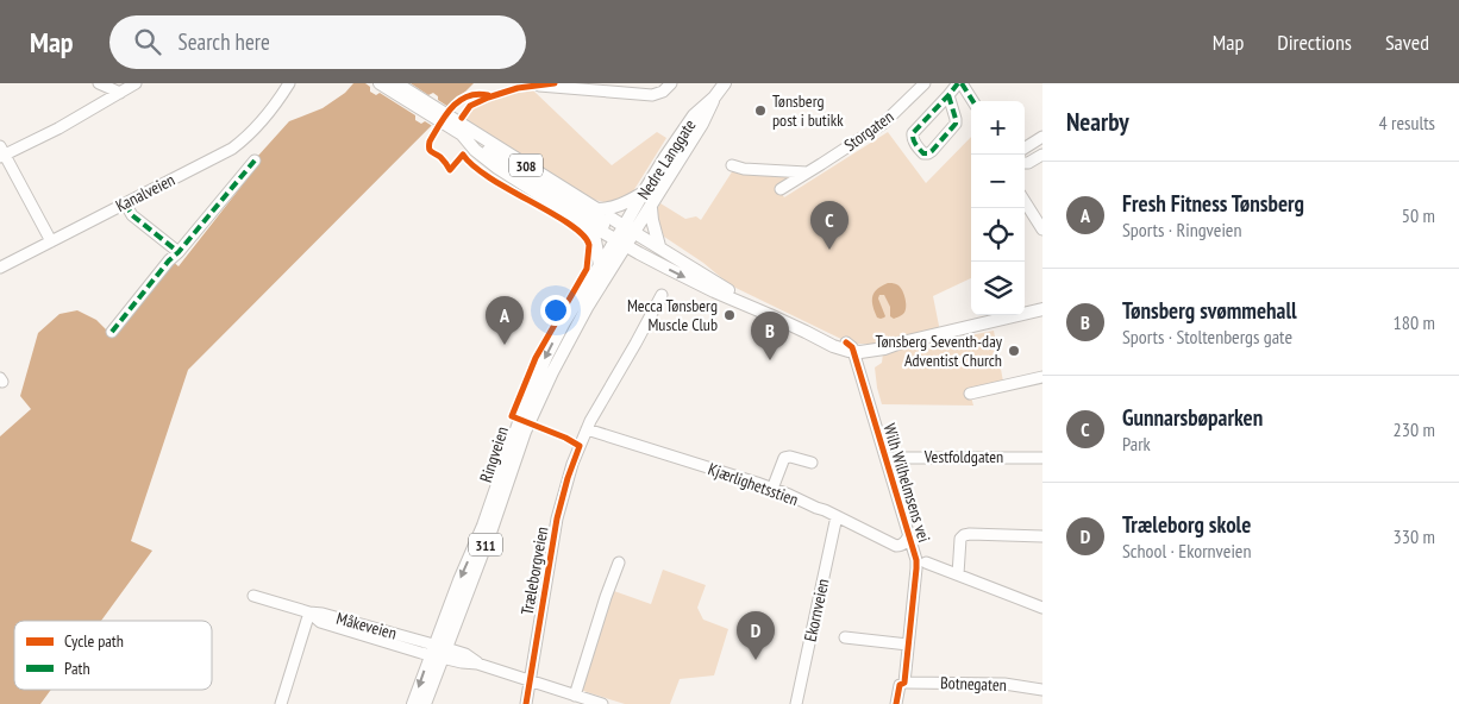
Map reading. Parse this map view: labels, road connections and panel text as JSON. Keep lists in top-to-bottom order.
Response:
{
  "streets": {
    "main road": [
      "Nedre Langgate",
      "308",
      "Ringveien",
      "311"
    ],
    "street": [
      "Storgaten",
      "Kanalveien",
      "Vestfoldgaten",
      "Wilh Wilhelmsens vei",
      "Kjærlighetsstien",
      "Træleborgveien",
      "Ekornveien",
      "Botnegaten"
    ]
  },
  "crossings": [
    ["Nedre Langgate", "308"],
    ["Nedre Langgate", "Ringveien"],
    ["308", "Ringveien"],
    ["Vestfoldgaten", "Wilh Wilhelmsens vei"],
    ["Wilh Wilhelmsens vei", "Kjærlighetsstien"],
    ["Wilh Wilhelmsens vei", "Botnegaten"],
    ["Kjærlighetsstien", "Træleborgveien"],
    ["Kjærlighetsstien", "Ekornveien"]
  ],
  "places": ["Tønsberg post i butikk", "Mecca Tønsberg Muscle Club", "Tønsberg Seventh-day Adventist Church"],
  "legend": ["Cycle path", "Path"],
  "page": {
    "header": "Map",
    "search": "Search here",
    "nav": ["Map", "Directions", "Saved"],
    "heading": ["Nearby", "4 results"],
    "map_buttons": ["+", "−"],
    "list": [
      {
        "mark": "A",
        "name": "Fresh Fitness Tønsberg",
        "note": "Sports · Ringveien",
        "value": "50 m"
      },
      {
        "mark": "B",
        "name": "Tønsberg svømmehall",
        "note": "Sports · Stoltenbergs gate",
        "value": "180 m"
      },
      {
        "mark": "C",
        "name": "Gunnarsbøparken",
        "note": "Park",
        "value": "230 m"
      },
      {
        "mark": "D",
        "name": "Træleborg skole",
        "note": "School · Ekornveien",
        "value": "330 m"
      }
    ],
    "pins": [
      "C",
      "A",
      "B",
      "D"
    ]
  }
}
